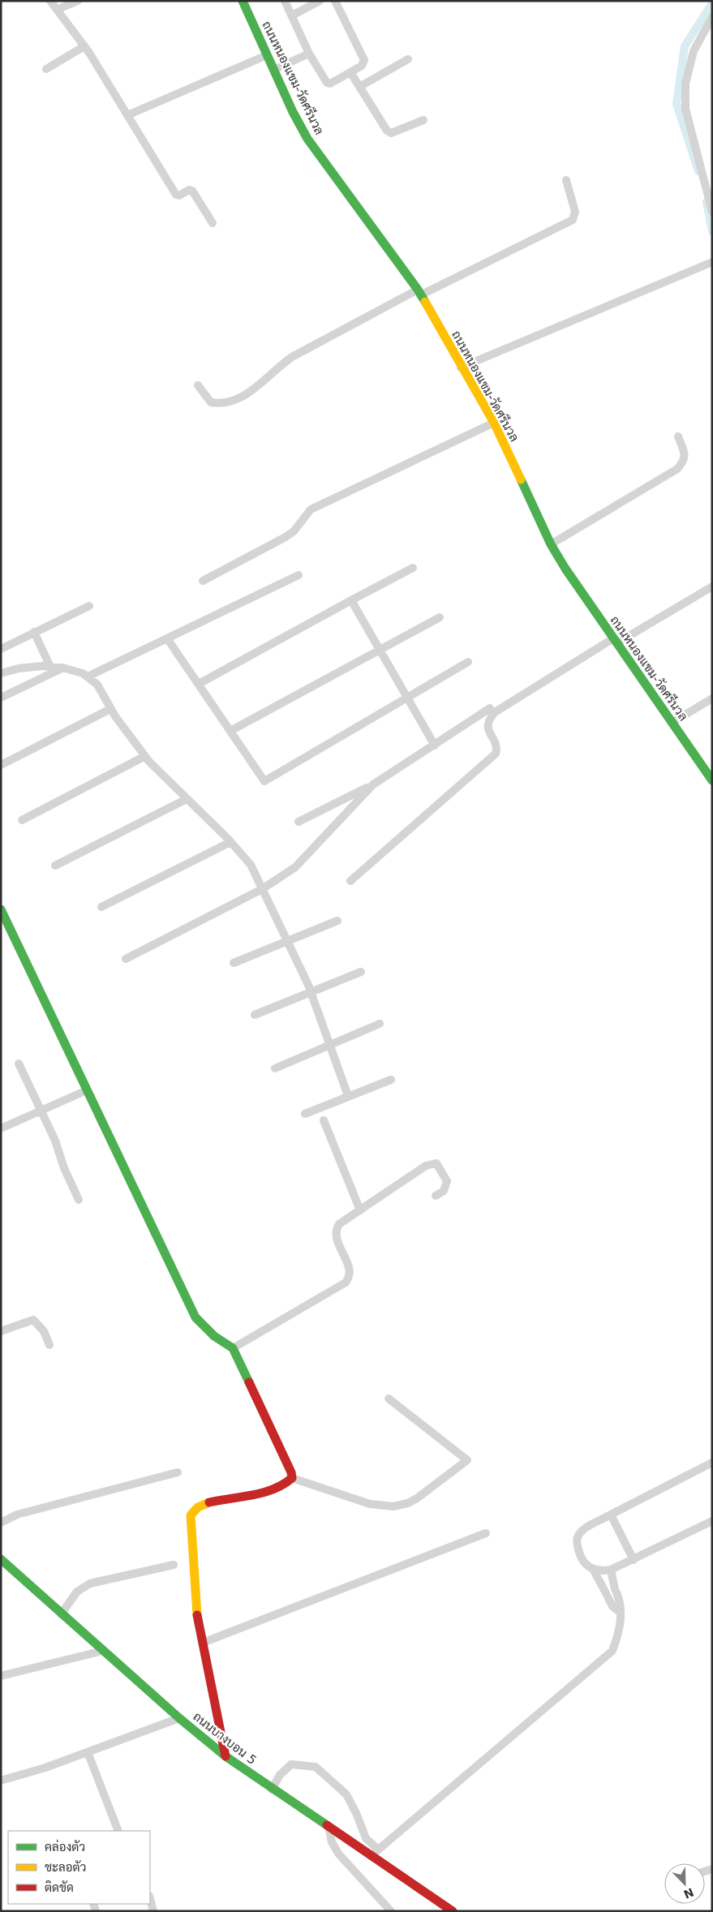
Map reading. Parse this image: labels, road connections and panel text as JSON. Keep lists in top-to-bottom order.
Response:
{
  "streets": {
    "street": ["ถนนหนองแขม-วัดศรีนวล", "ถนนบางบอน 5"]
  },
  "legend": ["คล่องตัว", "ชะลอตัว", "ติดขัด"],
  "north": "bottom right"
}
